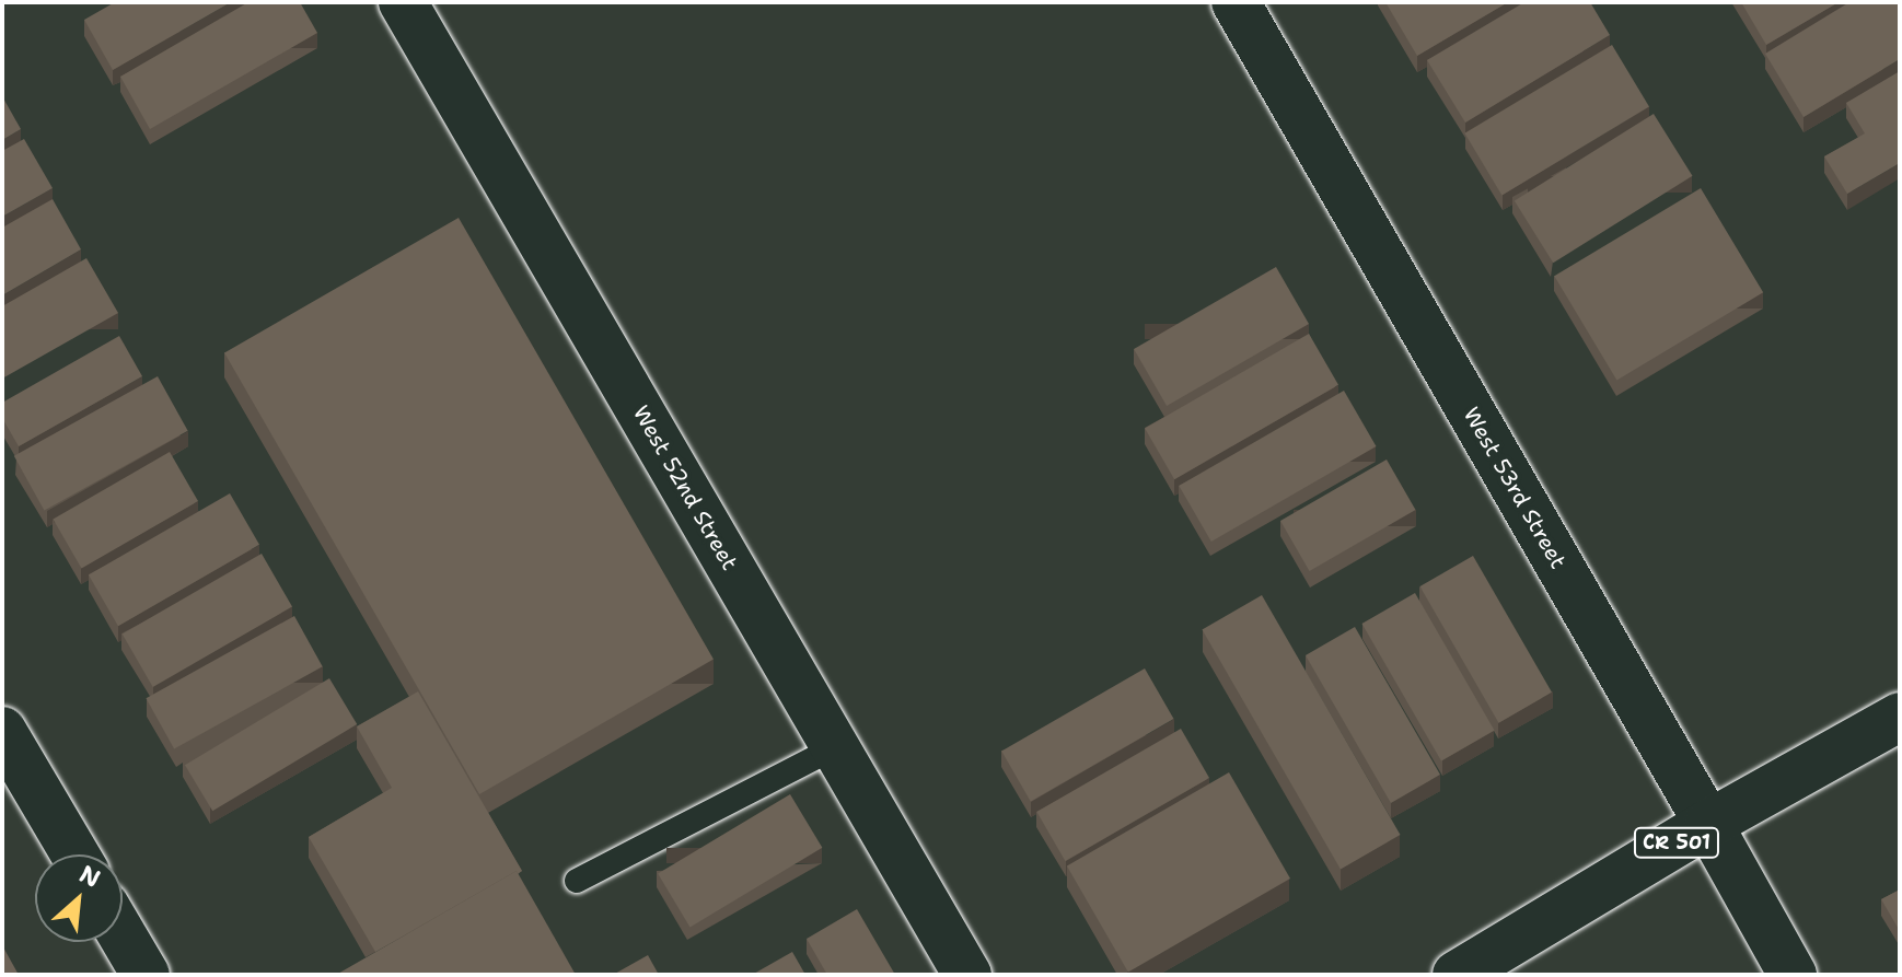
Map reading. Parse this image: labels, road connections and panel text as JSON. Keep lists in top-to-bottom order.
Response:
{
  "streets": {
    "street": ["West 52nd Street", "West 53rd Street", "CR 501"]
  },
  "crossings": [
    ["West 53rd Street", "CR 501"]
  ],
  "north": "top right"
}
